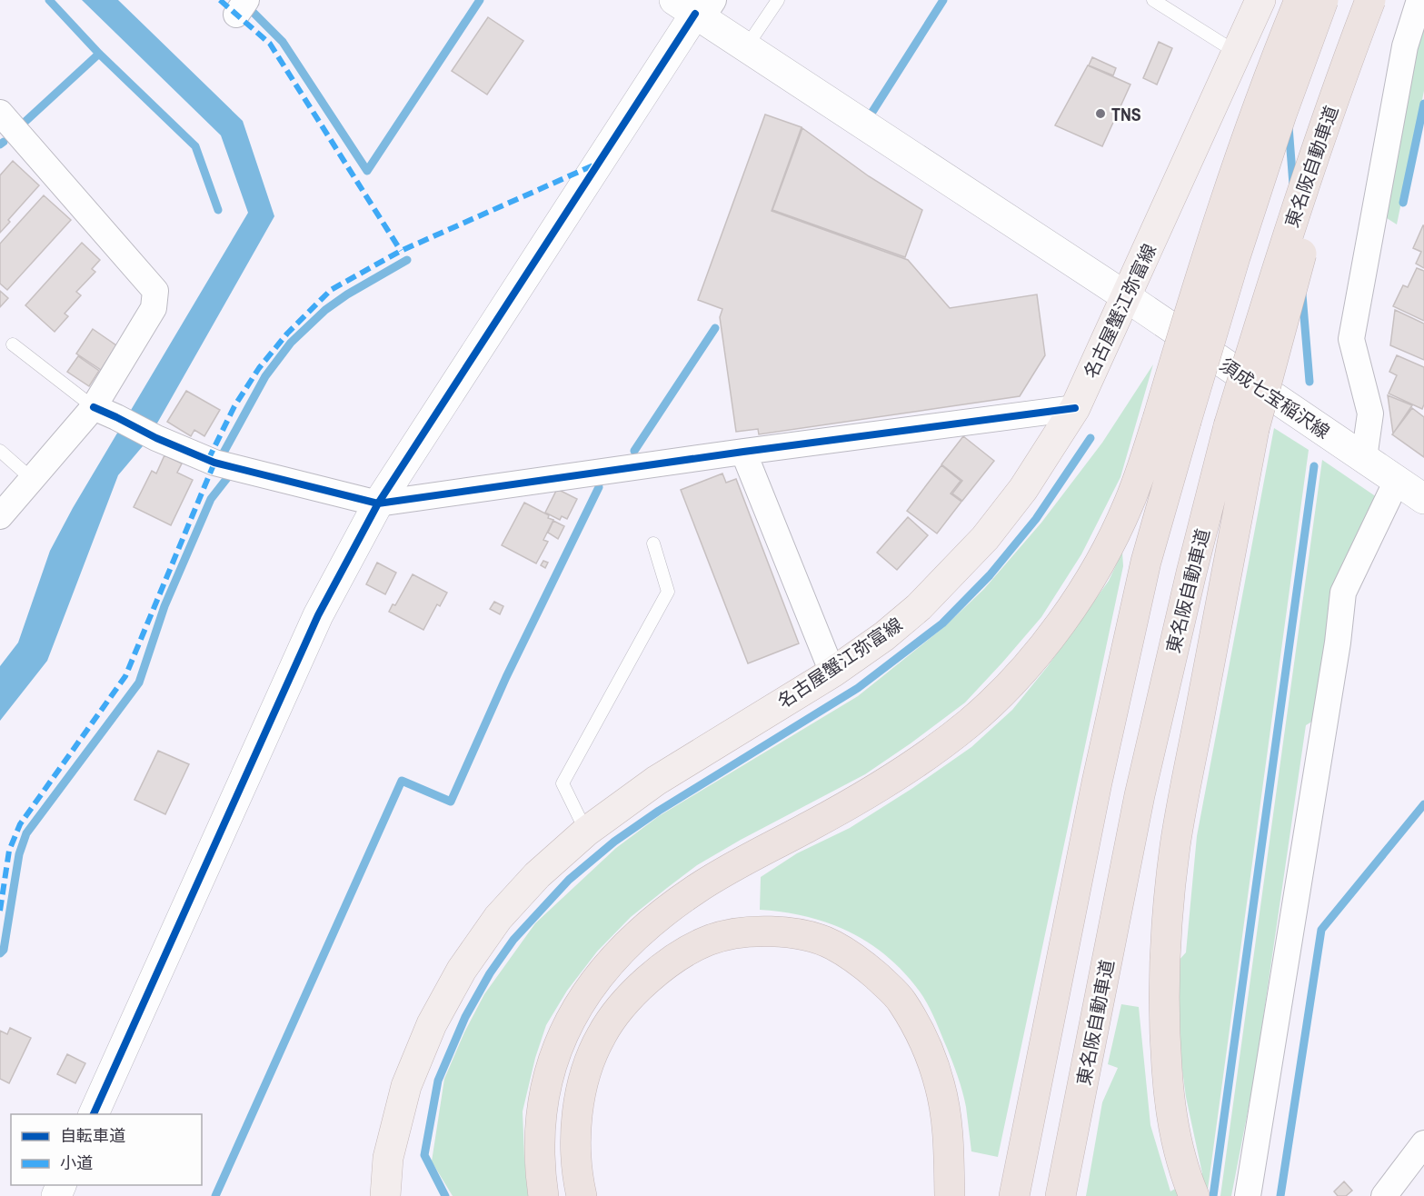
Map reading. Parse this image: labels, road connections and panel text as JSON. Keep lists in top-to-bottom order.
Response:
{
  "streets": {
    "highway": ["東名阪自動車道"],
    "main road": ["名古屋蟹江弥富線"],
    "street": ["須成七宝稲沢線"]
  },
  "crossings": [
    ["名古屋蟹江弥富線", "須成七宝稲沢線"]
  ],
  "places": ["TNS"],
  "legend": ["自転車道", "小道"]
}
